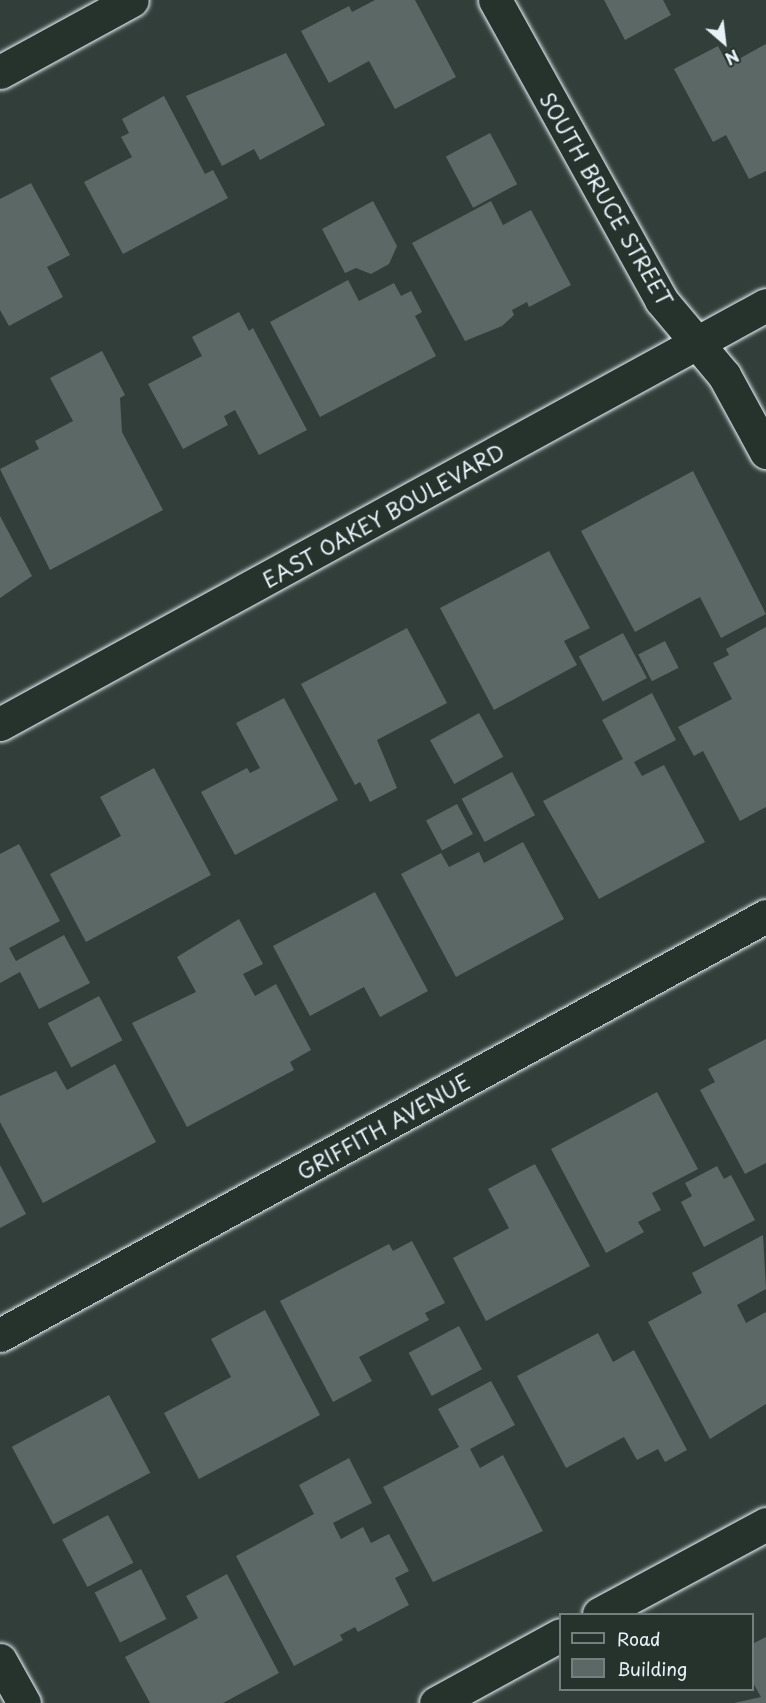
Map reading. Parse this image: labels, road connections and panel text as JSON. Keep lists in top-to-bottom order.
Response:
{
  "streets": {
    "street": ["SOUTH BRUCE STREET", "EAST OAKEY BOULEVARD", "GRIFFITH AVENUE"]
  },
  "crossings": [
    ["SOUTH BRUCE STREET", "EAST OAKEY BOULEVARD"]
  ],
  "legend": ["Road", "Building"],
  "north": "bottom right"
}
